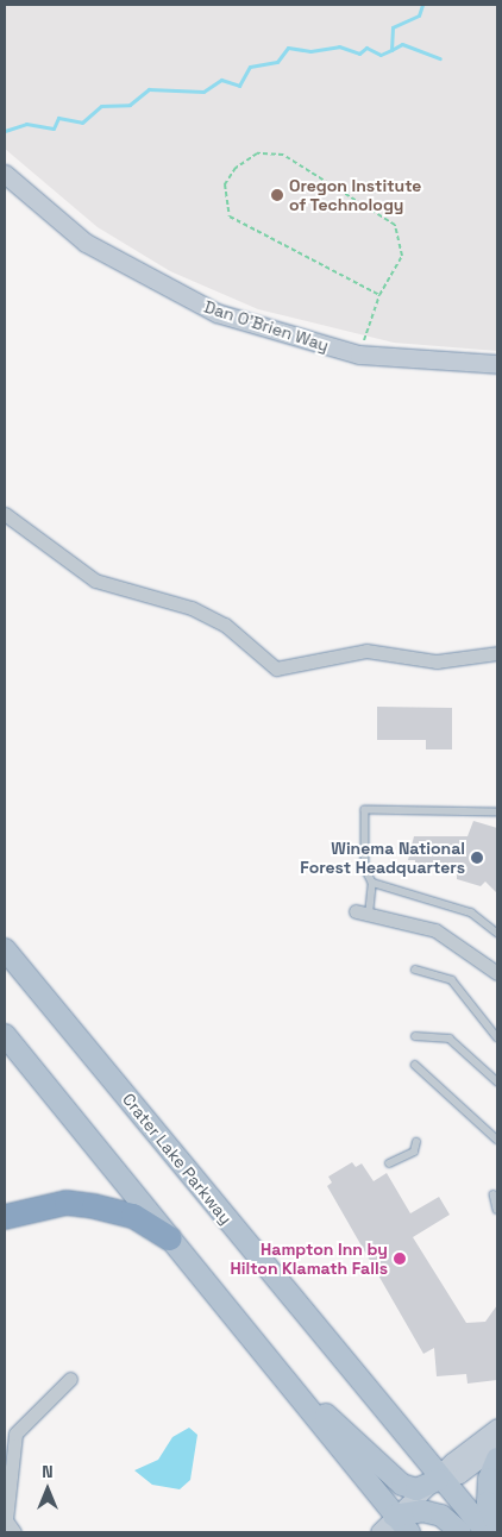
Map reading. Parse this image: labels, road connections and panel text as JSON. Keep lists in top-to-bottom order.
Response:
{
  "streets": {
    "main road": ["Crater Lake Parkway"],
    "street": ["Dan O'Brien Way"]
  },
  "places": ["Oregon Institute of Technology", "Winema National Forest Headquarters", "Hampton Inn by Hilton Klamath Falls"],
  "north": "top"
}
